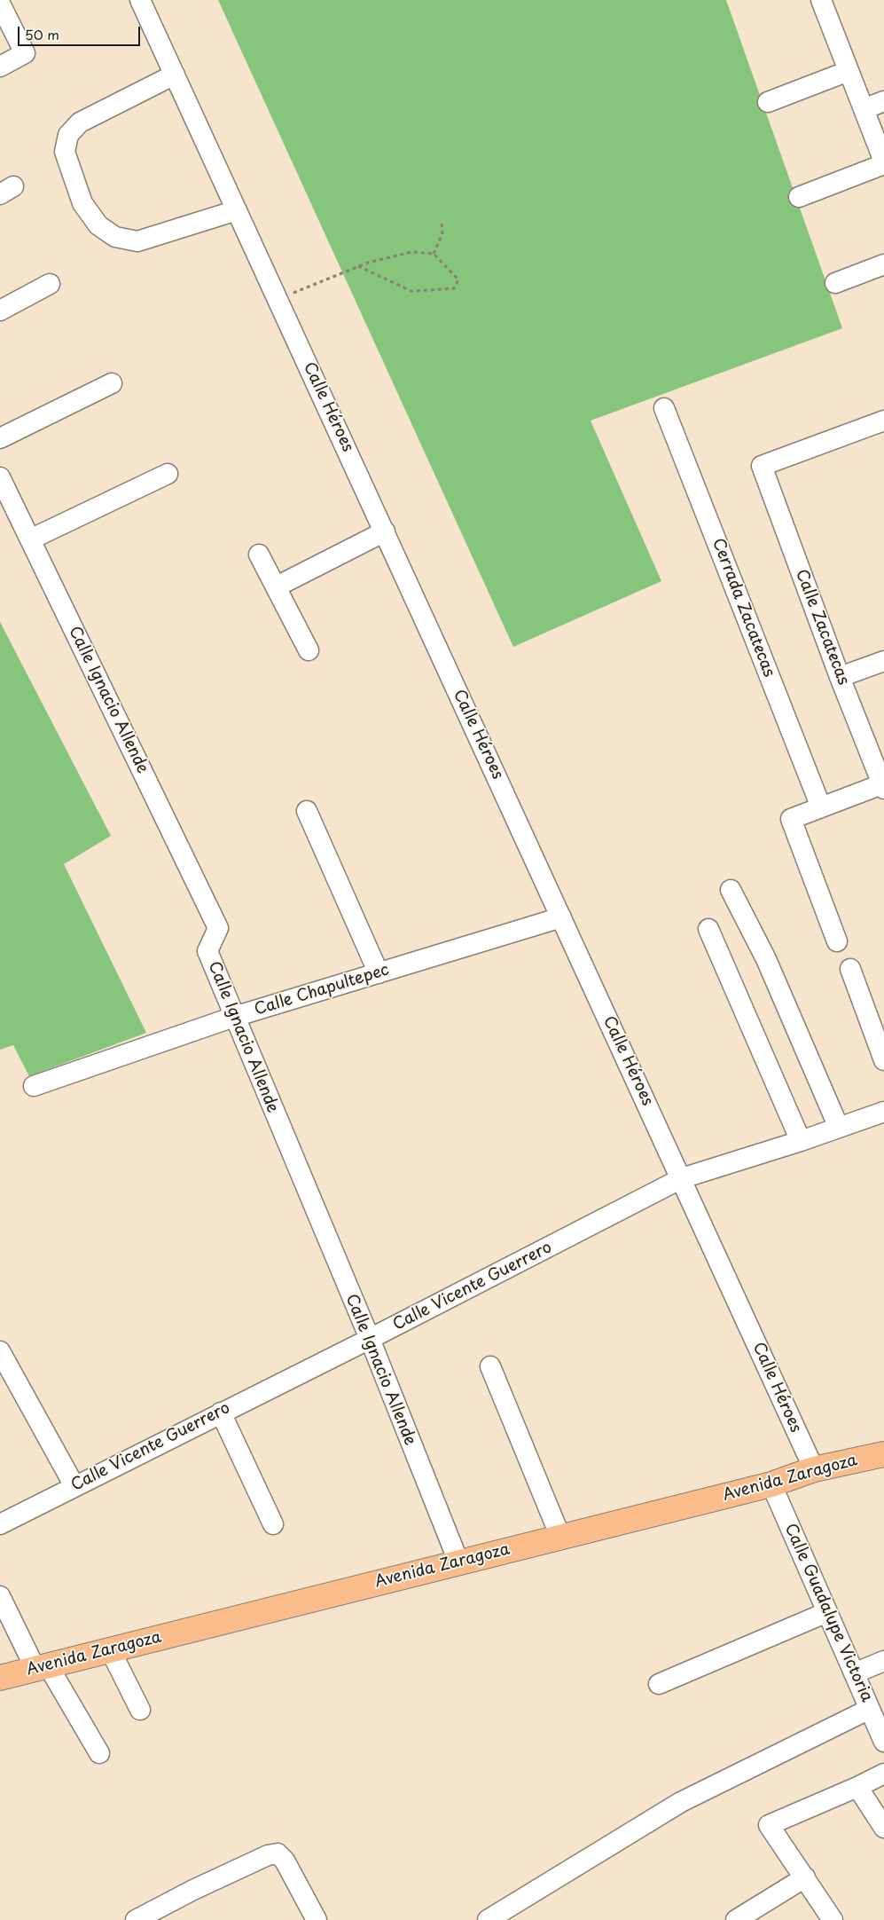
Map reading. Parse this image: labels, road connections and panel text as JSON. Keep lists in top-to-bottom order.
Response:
{
  "streets": {
    "main road": ["Avenida Zaragoza"],
    "street": [
      "Calle Héroes",
      "Cerrada Zacatecas",
      "Calle Zacatecas",
      "Calle Ignacio Allende",
      "Calle Chapultepec",
      "Calle Vicente Guerrero",
      "Calle Guadalupe Victoria"
    ]
  },
  "crossings": [
    ["Calle Héroes", "Calle Chapultepec"],
    ["Calle Héroes", "Calle Vicente Guerrero"],
    ["Calle Héroes", "Avenida Zaragoza"],
    ["Calle Ignacio Allende", "Calle Chapultepec"],
    ["Calle Ignacio Allende", "Calle Vicente Guerrero"],
    ["Calle Ignacio Allende", "Avenida Zaragoza"],
    ["Avenida Zaragoza", "Calle Guadalupe Victoria"]
  ],
  "scale_bar": "50 m"
}
